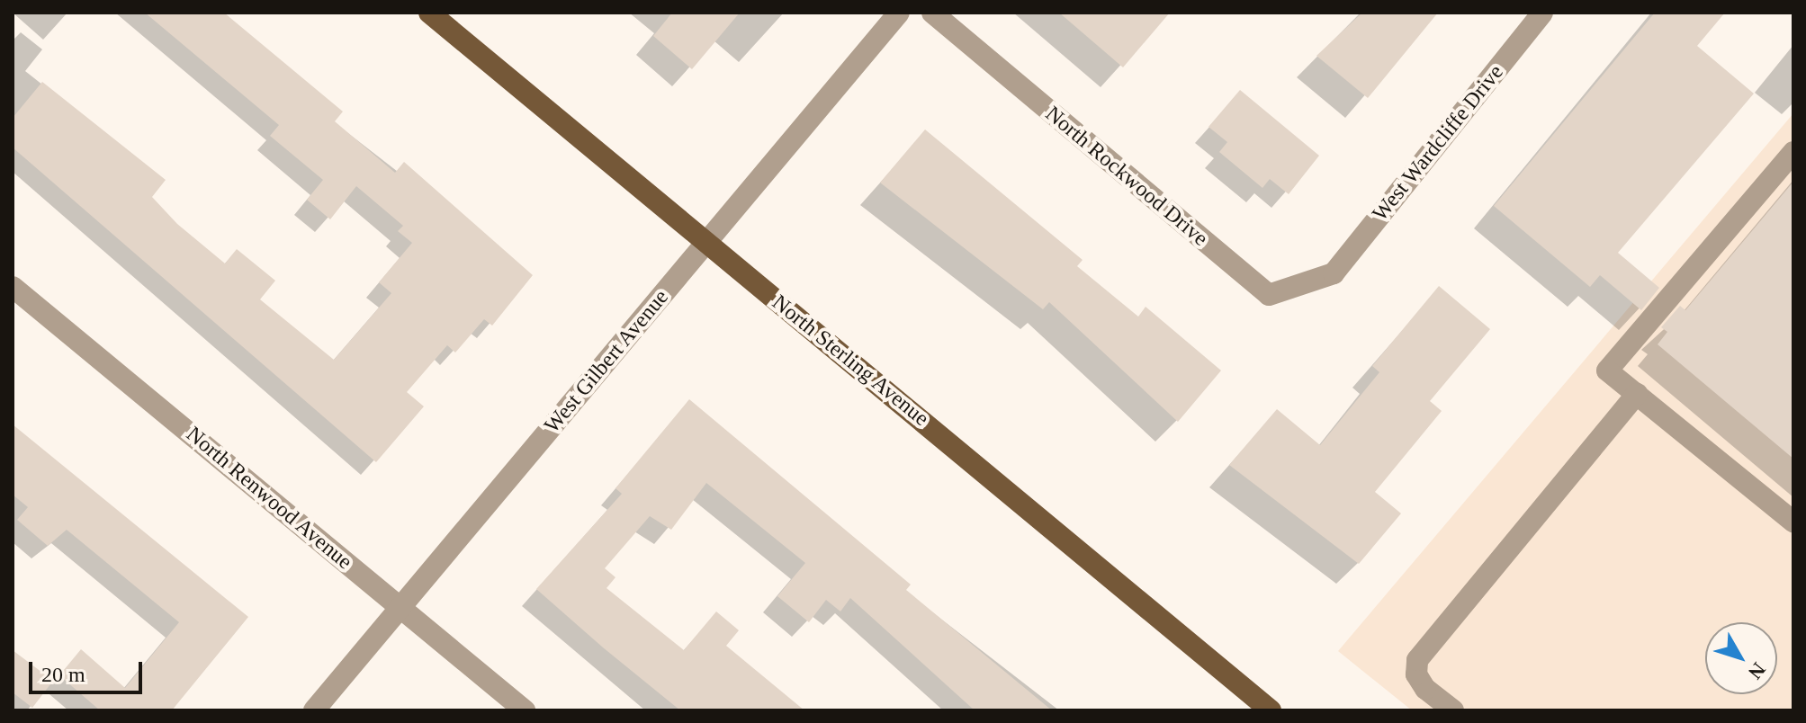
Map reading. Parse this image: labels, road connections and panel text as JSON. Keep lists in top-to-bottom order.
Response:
{
  "streets": {
    "main road": ["North Sterling Avenue"],
    "street": [
      "West Wardcliffe Drive",
      "North Rockwood Drive",
      "West Gilbert Avenue",
      "North Renwood Avenue"
    ]
  },
  "crossings": [
    ["West Wardcliffe Drive", "North Rockwood Drive"],
    ["North Sterling Avenue", "West Gilbert Avenue"],
    ["West Gilbert Avenue", "North Renwood Avenue"]
  ],
  "scale_bar": "20 m",
  "north": "bottom right"
}
